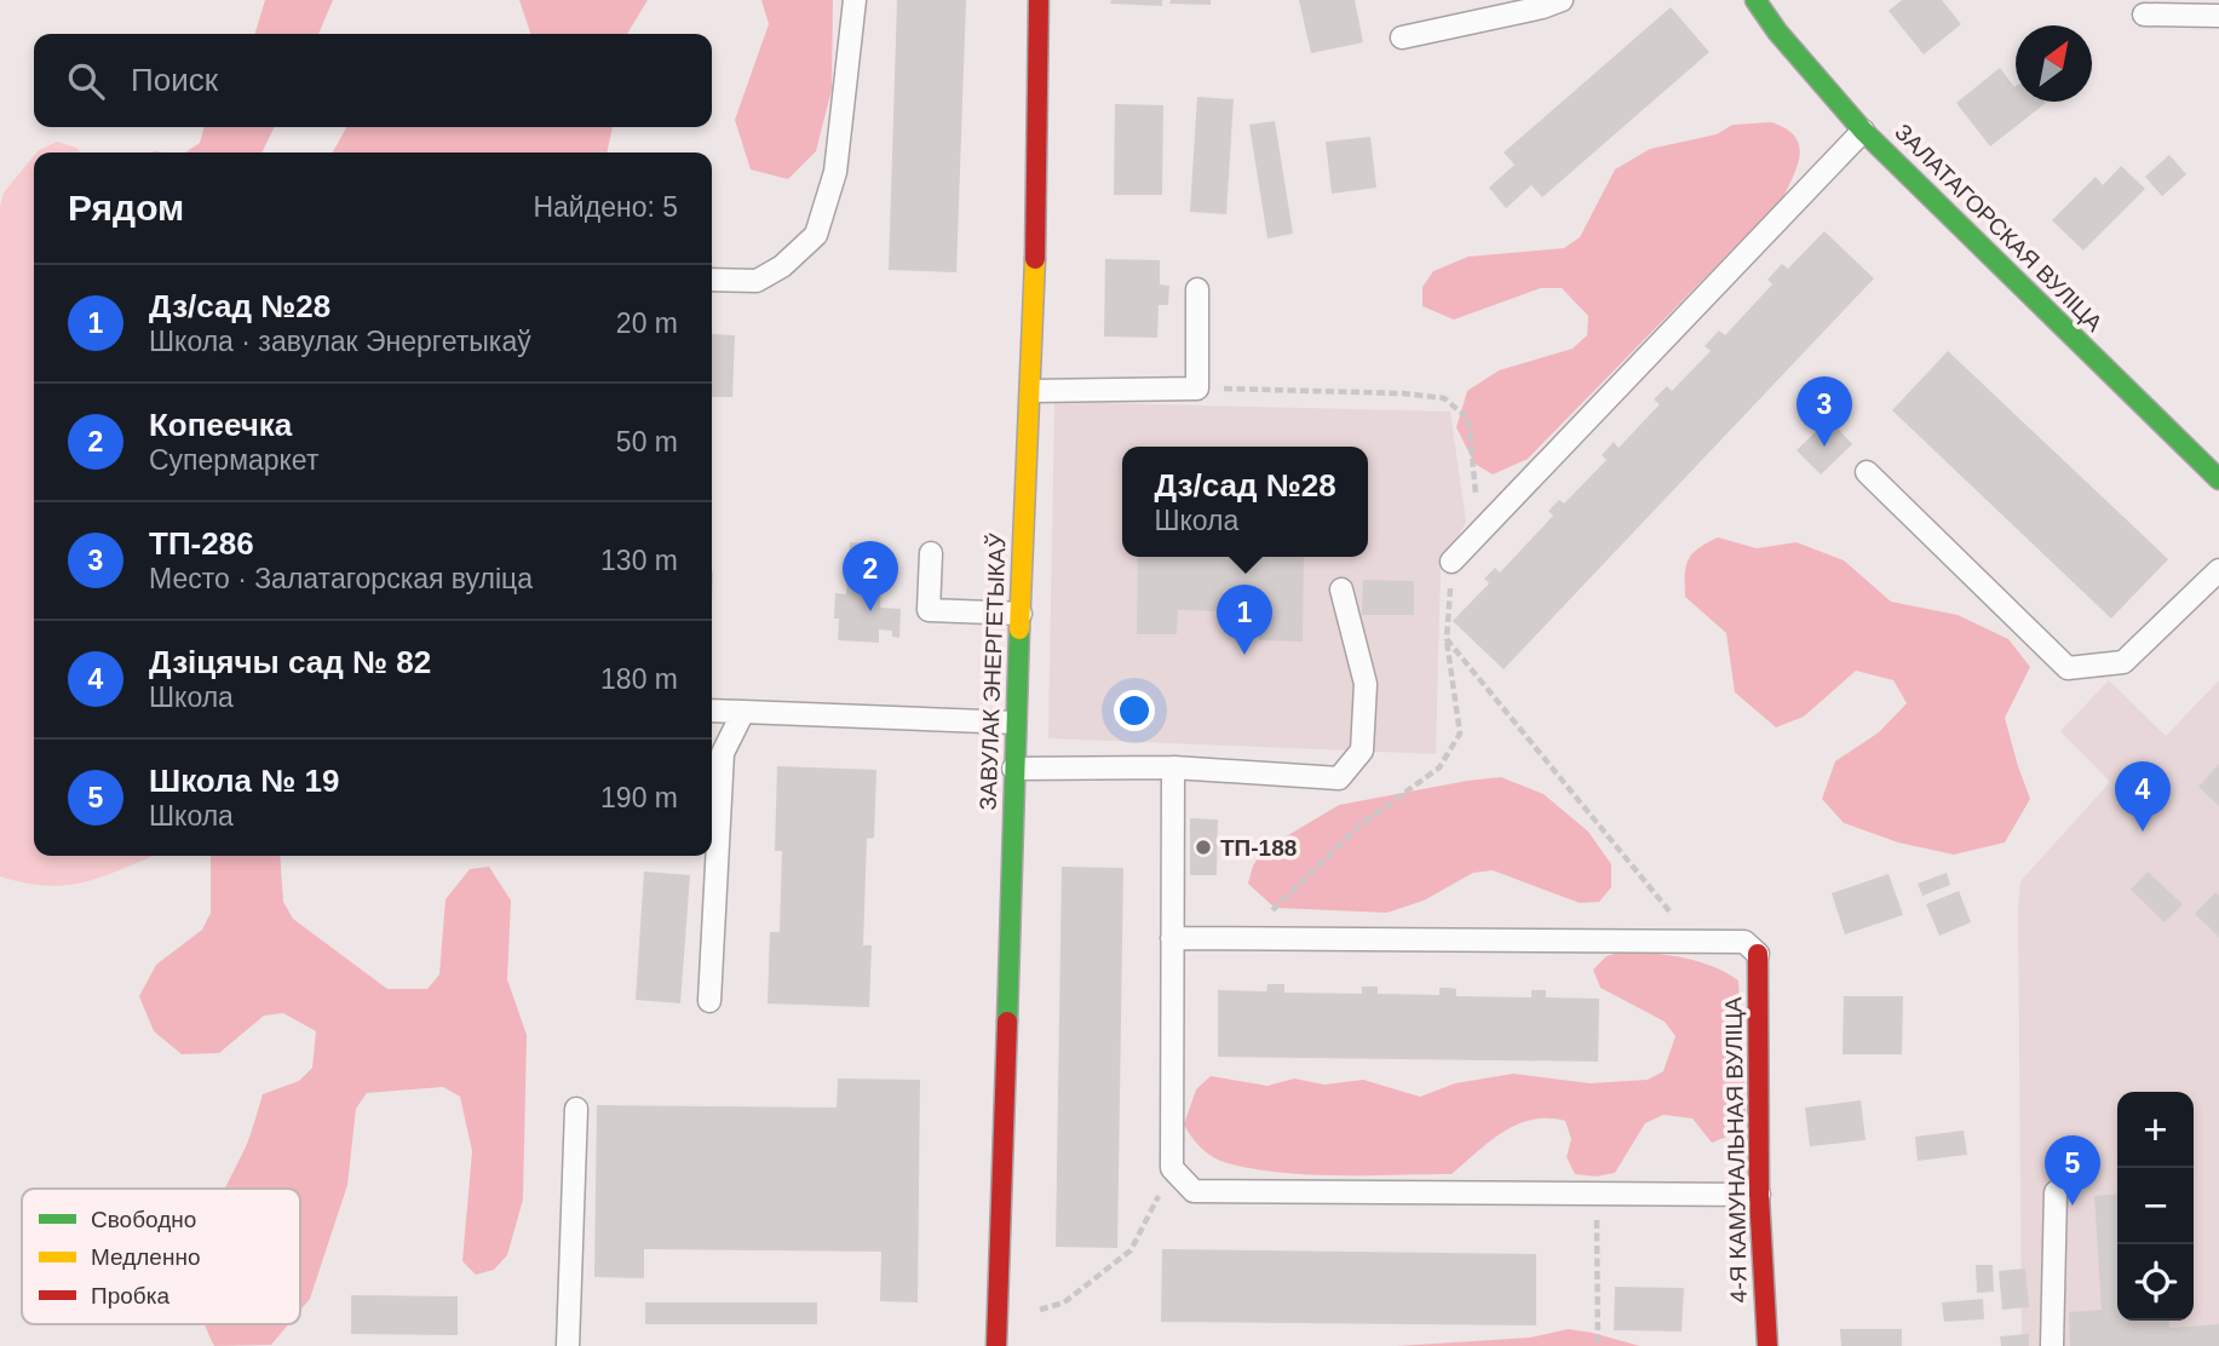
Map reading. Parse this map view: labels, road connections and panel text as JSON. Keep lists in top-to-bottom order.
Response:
{
  "streets": {
    "street": ["ЗАЛАТАГОРСКАЯ ВУЛІЦА", "ЗАВУЛАК ЭНЕРГЕТЫКАЎ", "4-Я КАМУНАЛЬНАЯ ВУЛІЦА"]
  },
  "places": ["ТП-188"],
  "legend": ["Свободно", "Медленно", "Пробка"],
  "north": "top right",
  "page": {
    "search": "Поиск",
    "heading": ["Рядом", "Найдено: 5"],
    "list": [
      {
        "mark": "1",
        "name": "Дз/сад №28",
        "note": "Школа · завулак Энергетыкаў",
        "value": "20 m"
      },
      {
        "mark": "2",
        "name": "Копеечка",
        "note": "Супермаркет",
        "value": "50 m"
      },
      {
        "mark": "3",
        "name": "ТП-286",
        "note": "Место · Залатагорская вуліца",
        "value": "130 m"
      },
      {
        "mark": "4",
        "name": "Дзіцячы сад № 82",
        "note": "Школа",
        "value": "180 m"
      },
      {
        "mark": "5",
        "name": "Школа № 19",
        "note": "Школа",
        "value": "190 m"
      }
    ],
    "pins": [
      "3",
      "2",
      "1",
      "4",
      "5"
    ],
    "popup": ["Дз/сад №28", "Школа"],
    "map_buttons": ["+", "−"]
  }
}
